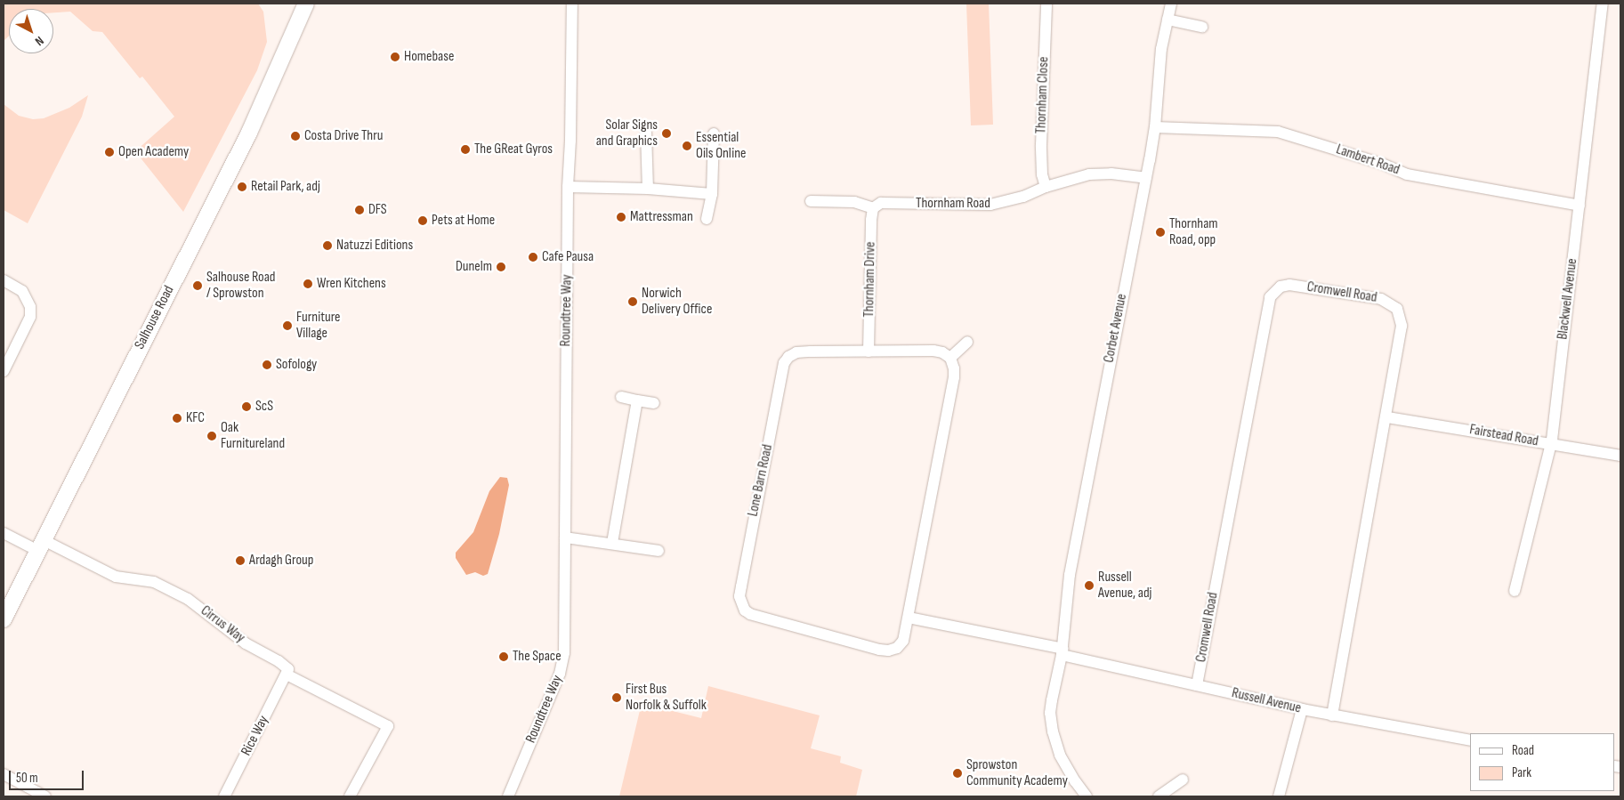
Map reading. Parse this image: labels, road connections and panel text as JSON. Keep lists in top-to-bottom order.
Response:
{
  "streets": {
    "street": [
      "Thornham Close",
      "Lambert Road",
      "Thornham Road",
      "Thornham Drive",
      "Cromwell Road",
      "Blackwell Avenue",
      "Roundtree Way",
      "Salhouse Road",
      "Corbet Avenue",
      "Fairstead Road",
      "Lone Barn Road",
      "Cirrus Way",
      "Russell Avenue",
      "Rice Way"
    ]
  },
  "crossings": [
    ["Thornham Close", "Thornham Road"],
    ["Lambert Road", "Blackwell Avenue"],
    ["Lambert Road", "Corbet Avenue"],
    ["Thornham Road", "Thornham Drive"],
    ["Thornham Road", "Corbet Avenue"],
    ["Thornham Drive", "Lone Barn Road"],
    ["Cromwell Road", "Fairstead Road"],
    ["Cromwell Road", "Russell Avenue"],
    ["Blackwell Avenue", "Fairstead Road"],
    ["Salhouse Road", "Cirrus Way"],
    ["Corbet Avenue", "Russell Avenue"],
    ["Cirrus Way", "Rice Way"]
  ],
  "places": [
    "Homebase",
    "Solar Signs and Graphics",
    "Costa Drive Thru",
    "Essential Oils Online",
    "The GReat Gyros",
    "Open Academy",
    "Retail Park, adj",
    "DFS",
    "Mattressman",
    "Pets at Home",
    "Thornham Road, opp",
    "Natuzzi Editions",
    "Cafe Pausa",
    "Dunelm",
    "Wren Kitchens",
    "Salhouse Road / Sprowston",
    "Norwich Delivery Office",
    "Furniture Village",
    "Sofology",
    "ScS",
    "KFC",
    "Oak Furnitureland",
    "Ardagh Group",
    "Russell Avenue, adj",
    "The Space",
    "First Bus Norfolk & Suffolk",
    "Sprowston Community Academy"
  ],
  "legend": ["Road", "Park"],
  "scale_bar": "50 m",
  "north": "bottom right"
}
